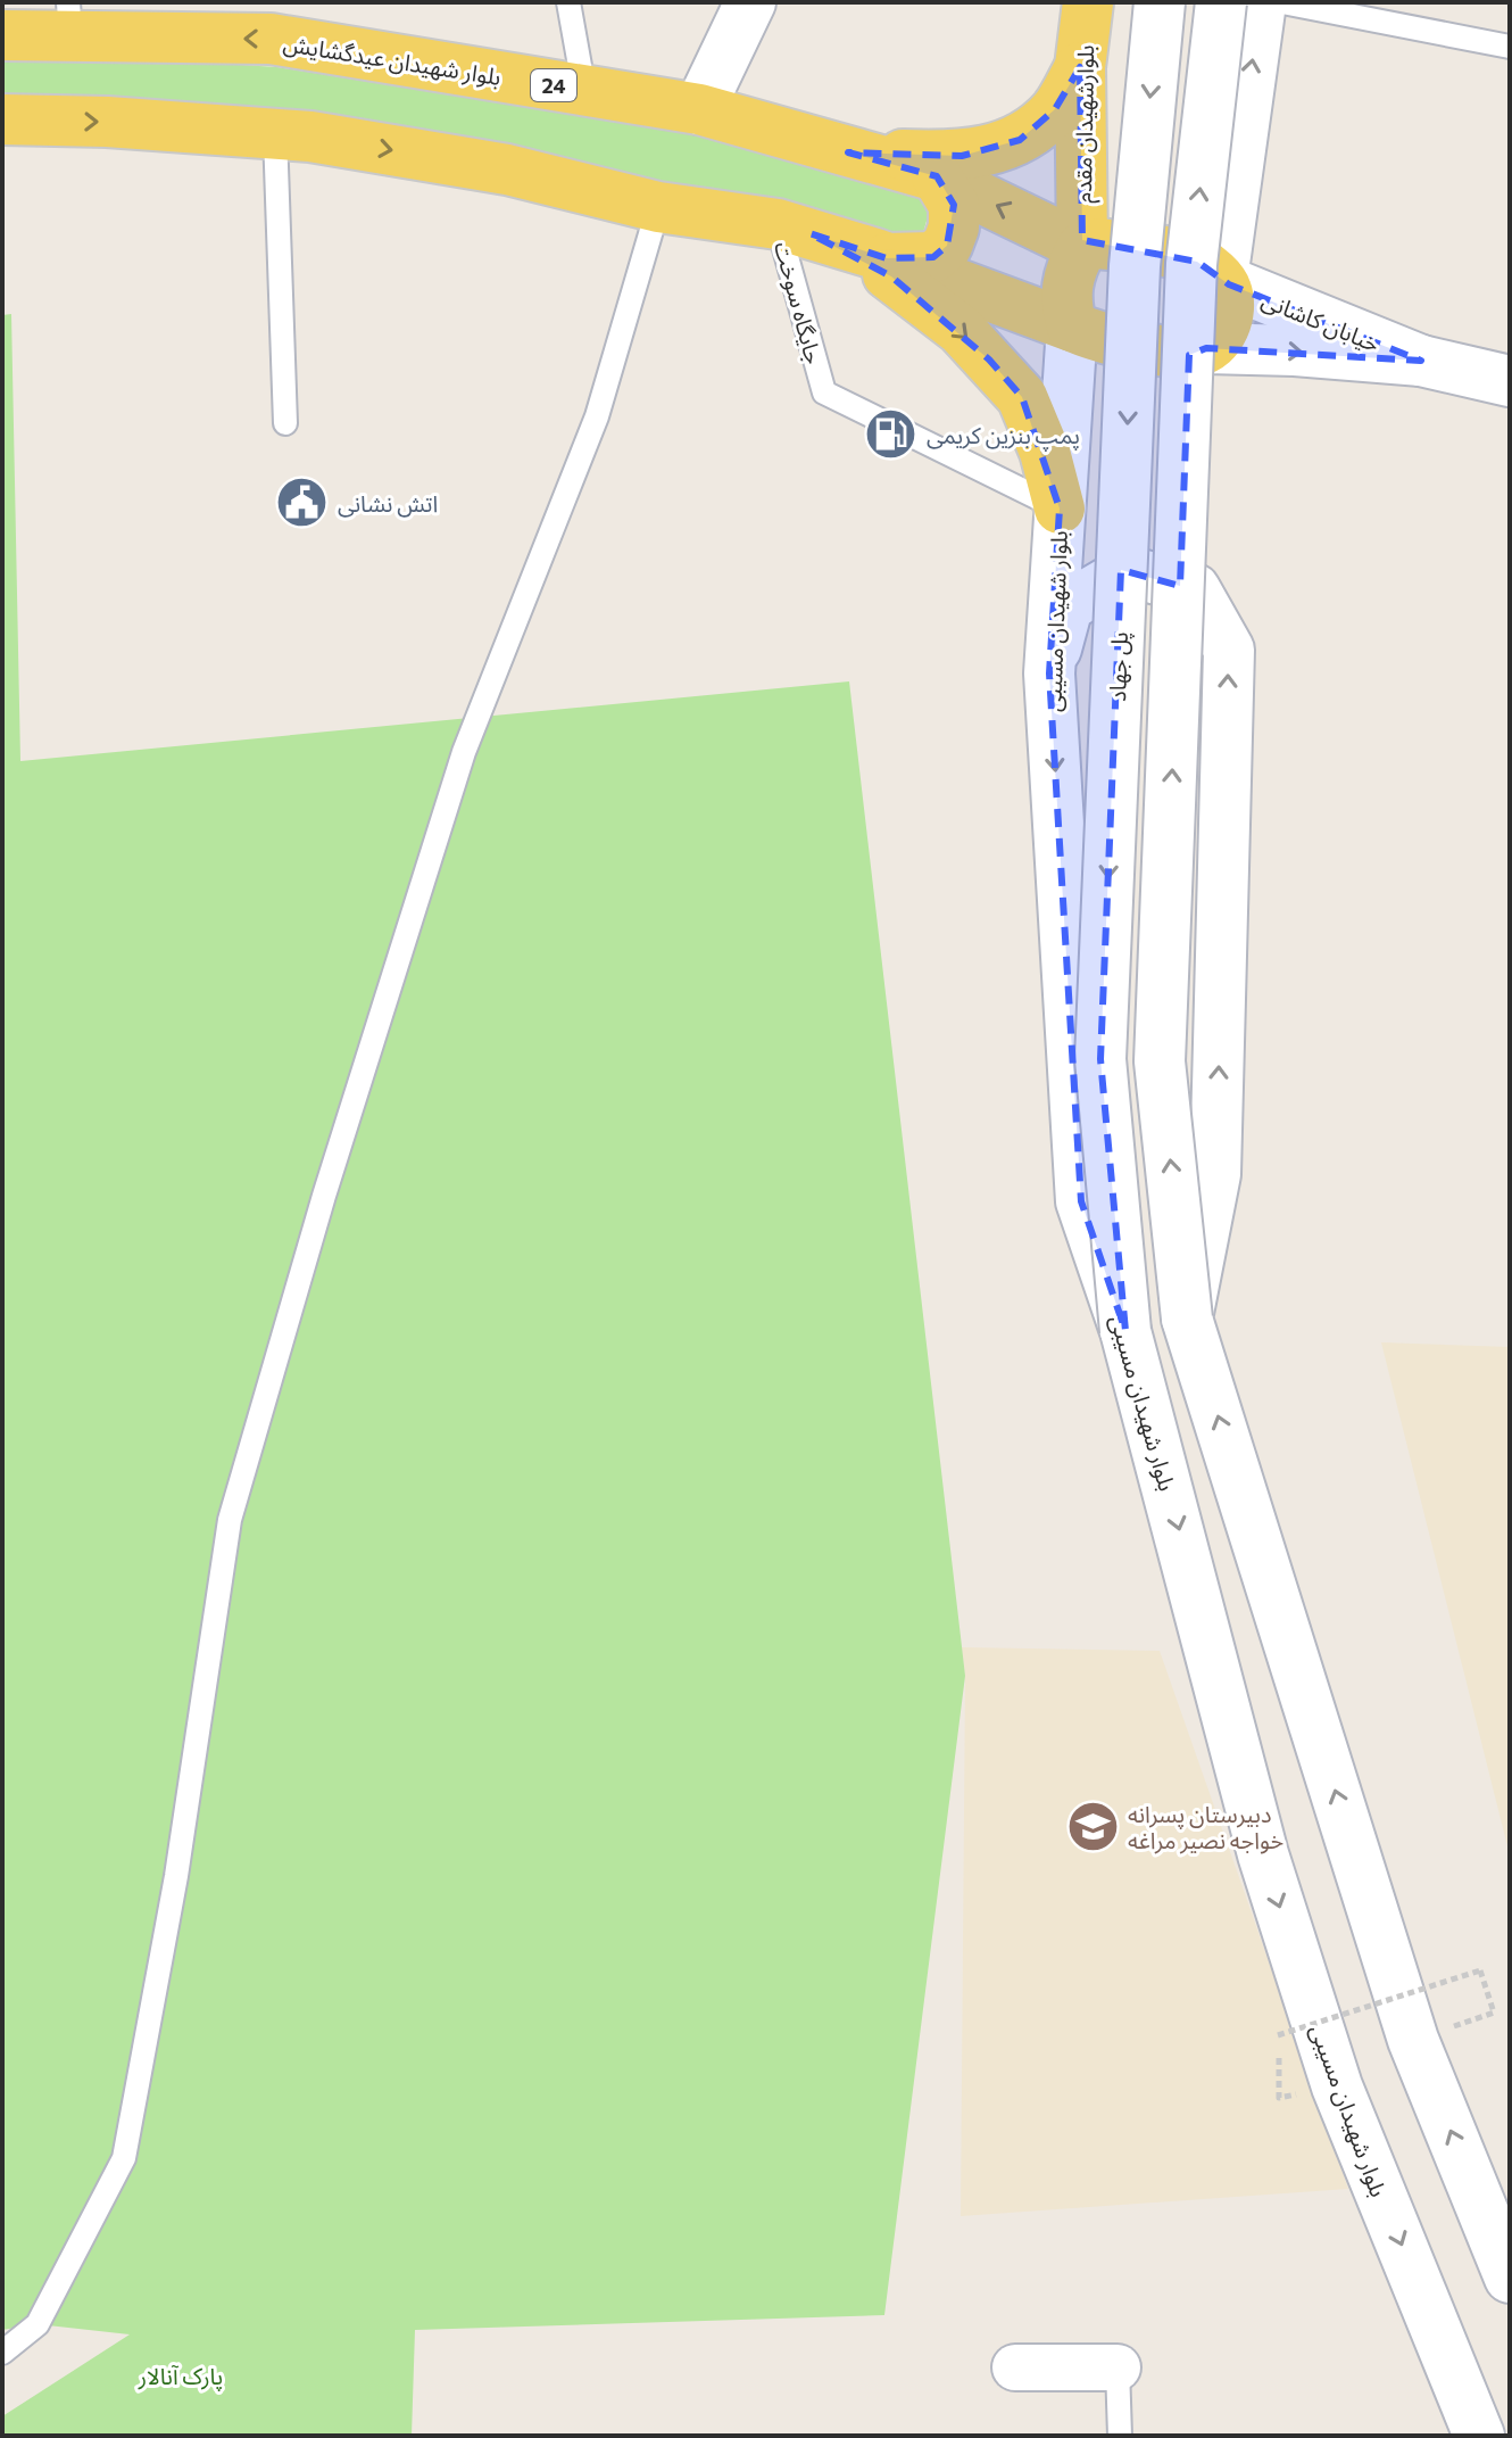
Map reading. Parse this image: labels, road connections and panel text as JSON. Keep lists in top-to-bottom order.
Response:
{
  "streets": {
    "main road": [
      "بلوار شهیدان عیدگشایش",
      "24",
      "بلوارشهیدان مقدم",
      "خیابان کاشانی",
      "بلوار شهیدان مسیبی",
      "پل جهاد"
    ],
    "lane": ["جایگاه سوخت"]
  },
  "crossings": [
    ["بلوار شهیدان عیدگشایش", "24"],
    ["بلوار شهیدان عیدگشایش", "بلوارشهیدان مقدم"],
    ["بلوار شهیدان عیدگشایش", "خیابان کاشانی"],
    ["بلوار شهیدان عیدگشایش", "بلوار شهیدان مسیبی"],
    ["24", "بلوارشهیدان مقدم"],
    ["24", "خیابان کاشانی"],
    ["24", "بلوار شهیدان مسیبی"],
    ["بلوارشهیدان مقدم", "خیابان کاشانی"],
    ["بلوارشهیدان مقدم", "بلوار شهیدان مسیبی"],
    ["جایگاه سوخت", "بلوار شهیدان مسیبی"],
    ["خیابان کاشانی", "بلوار شهیدان مسیبی"],
    ["بلوار شهیدان مسیبی", "پل جهاد"]
  ],
  "parks": ["پارک آنالار"],
  "places": {
    "fuel station": ["پمپ بنزین کریمی"],
    "public building": ["اتش نشانی"],
    "school or university": ["دبیرستان پسرانه خواجه نصیر مراغه"]
  }
}
